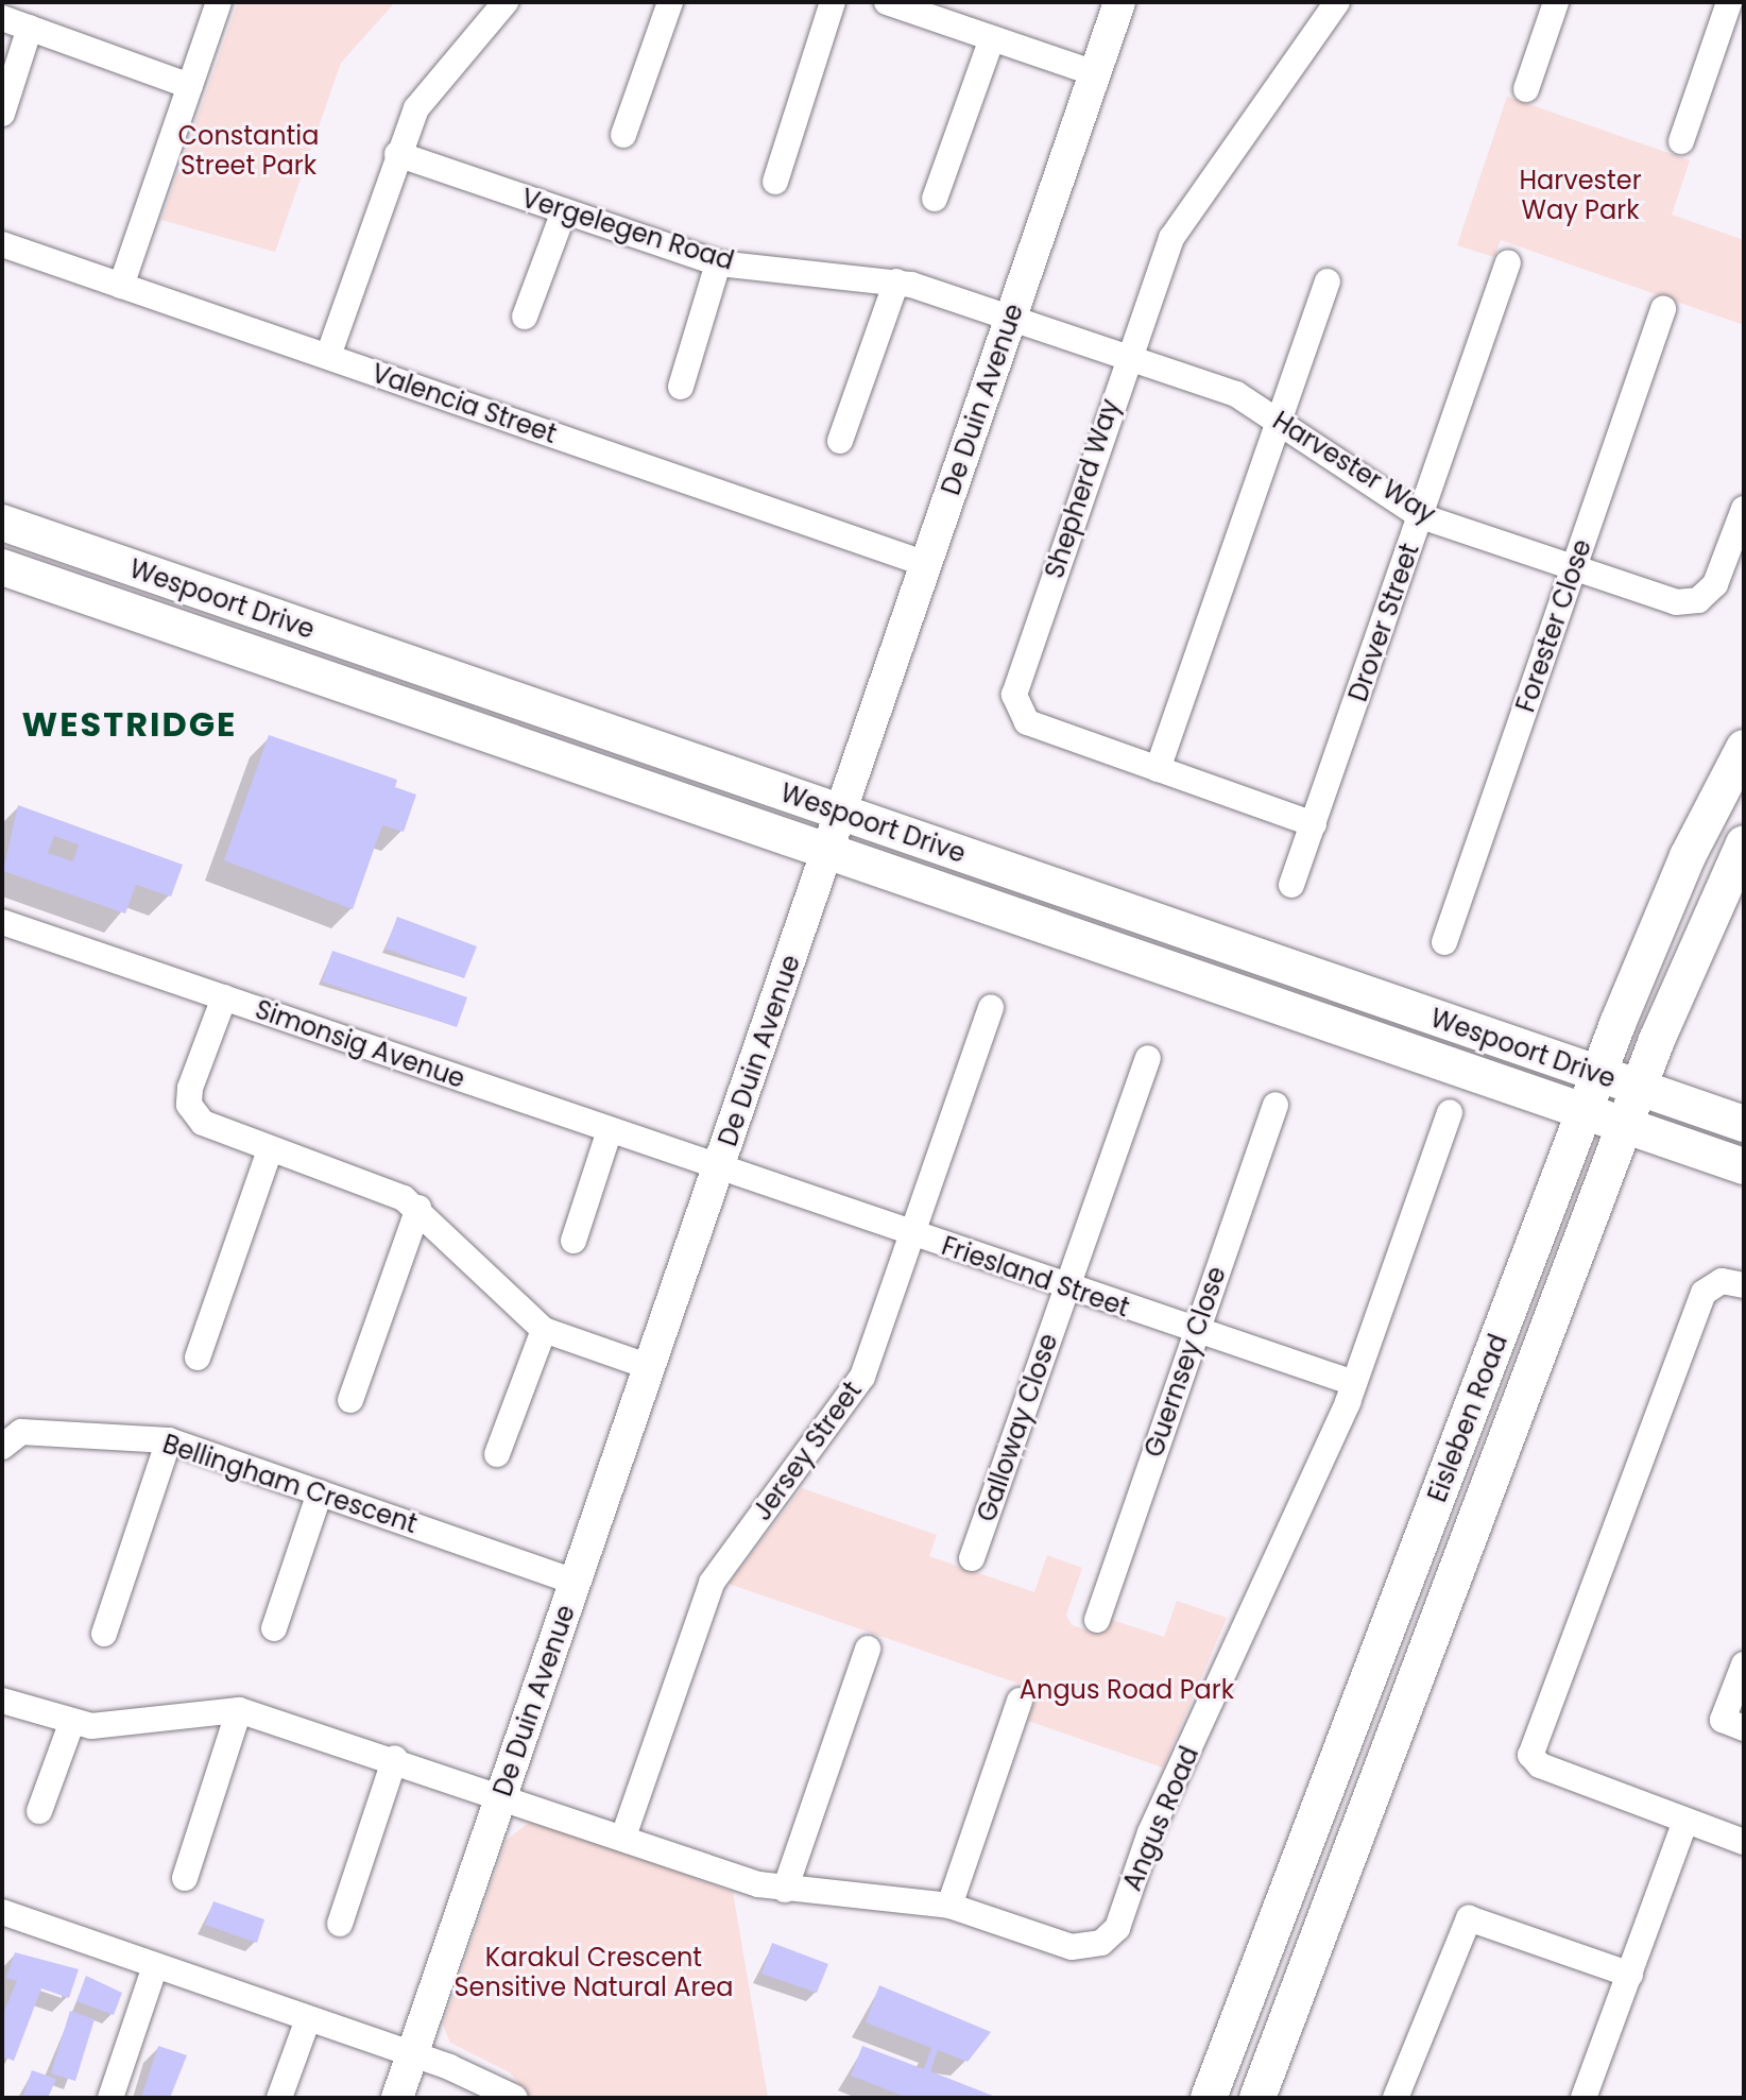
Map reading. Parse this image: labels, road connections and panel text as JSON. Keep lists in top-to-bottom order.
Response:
{
  "streets": {
    "main road": ["Wespoort Drive", "Eisleben Road"],
    "street": [
      "Vergelegen Road",
      "De Duin Avenue",
      "Valencia Street",
      "Harvester Way",
      "Shepherd Way",
      "Drover Street",
      "Forester Close",
      "Simonsig Avenue",
      "Friesland Street",
      "Guernsey Close",
      "Galloway Close",
      "Jersey Street",
      "Bellingham Crescent",
      "Angus Road"
    ]
  },
  "crossings": [
    ["Vergelegen Road", "De Duin Avenue"],
    ["Vergelegen Road", "Harvester Way"],
    ["De Duin Avenue", "Valencia Street"],
    ["De Duin Avenue", "Harvester Way"],
    ["De Duin Avenue", "Wespoort Drive"],
    ["De Duin Avenue", "Simonsig Avenue"],
    ["De Duin Avenue", "Friesland Street"],
    ["De Duin Avenue", "Bellingham Crescent"],
    ["De Duin Avenue", "Angus Road"],
    ["Harvester Way", "Shepherd Way"],
    ["Harvester Way", "Drover Street"],
    ["Harvester Way", "Forester Close"],
    ["Shepherd Way", "Drover Street"],
    ["Wespoort Drive", "Eisleben Road"],
    ["Simonsig Avenue", "Friesland Street"],
    ["Friesland Street", "Guernsey Close"],
    ["Friesland Street", "Galloway Close"],
    ["Friesland Street", "Jersey Street"],
    ["Friesland Street", "Angus Road"],
    ["Jersey Street", "Angus Road"]
  ],
  "districts": ["WESTRIDGE"],
  "parks": [
    "Constantia Street Park",
    "Harvester Way Park",
    "Angus Road Park",
    "Karakul Crescent Sensitive Natural Area"
  ]
}
